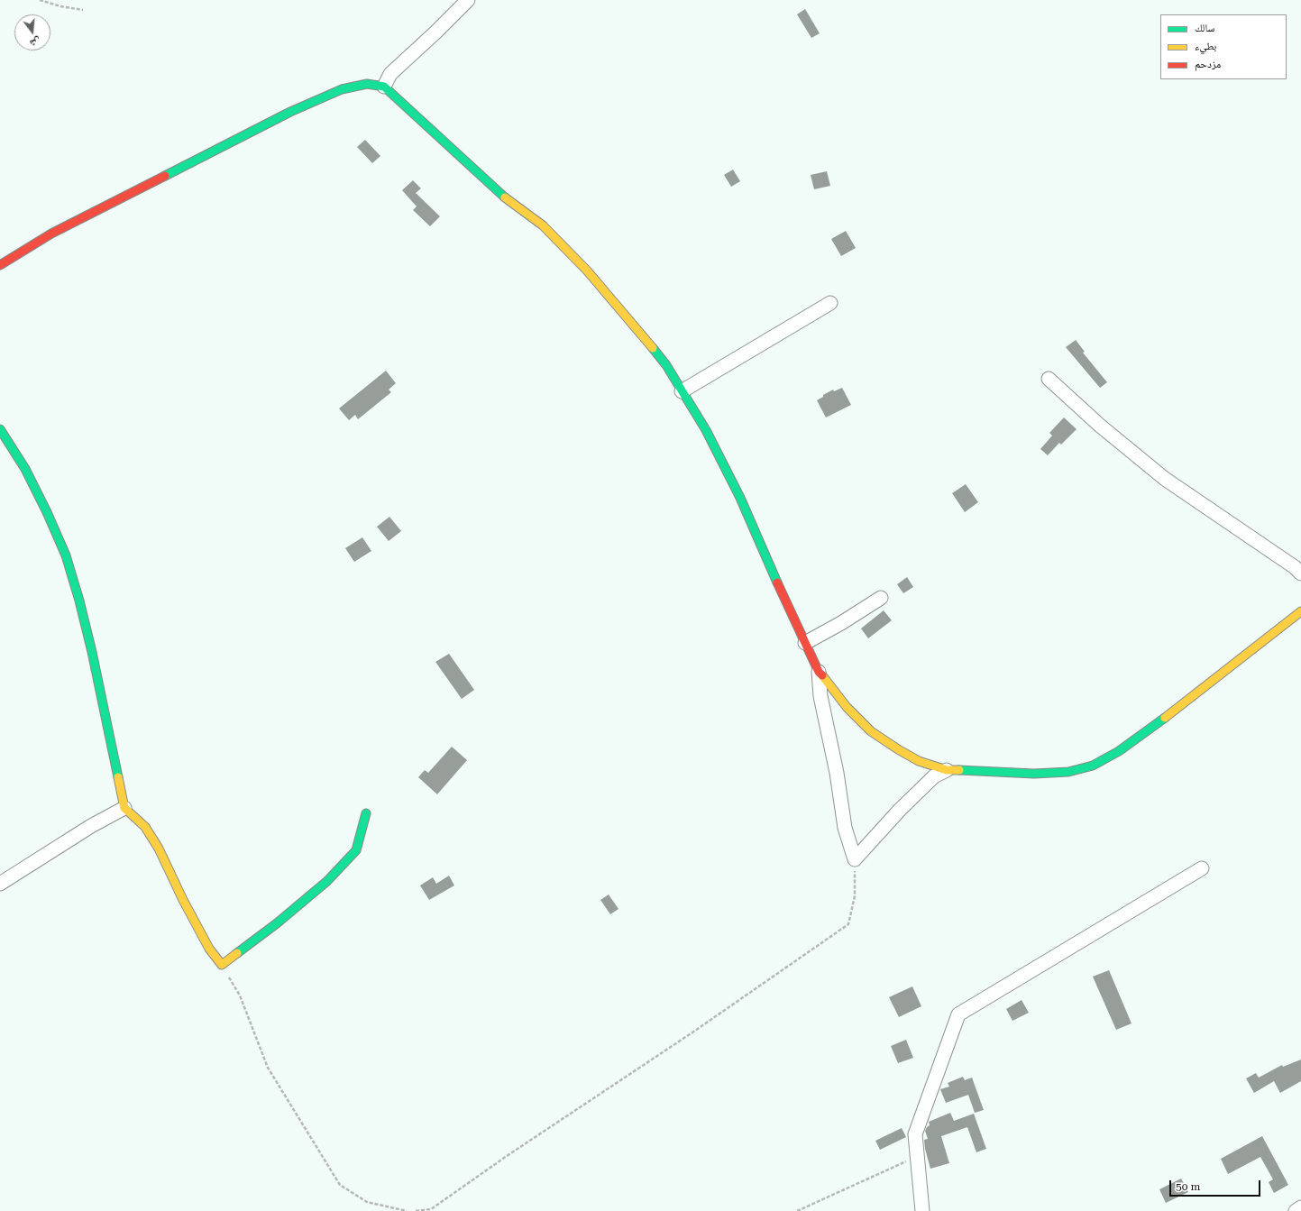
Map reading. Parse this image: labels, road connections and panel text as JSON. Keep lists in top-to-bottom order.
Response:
{
  "legend": ["سالك", "بطيء", "مزدحم"],
  "scale_bar": "50 m",
  "north": "bottom"
}
